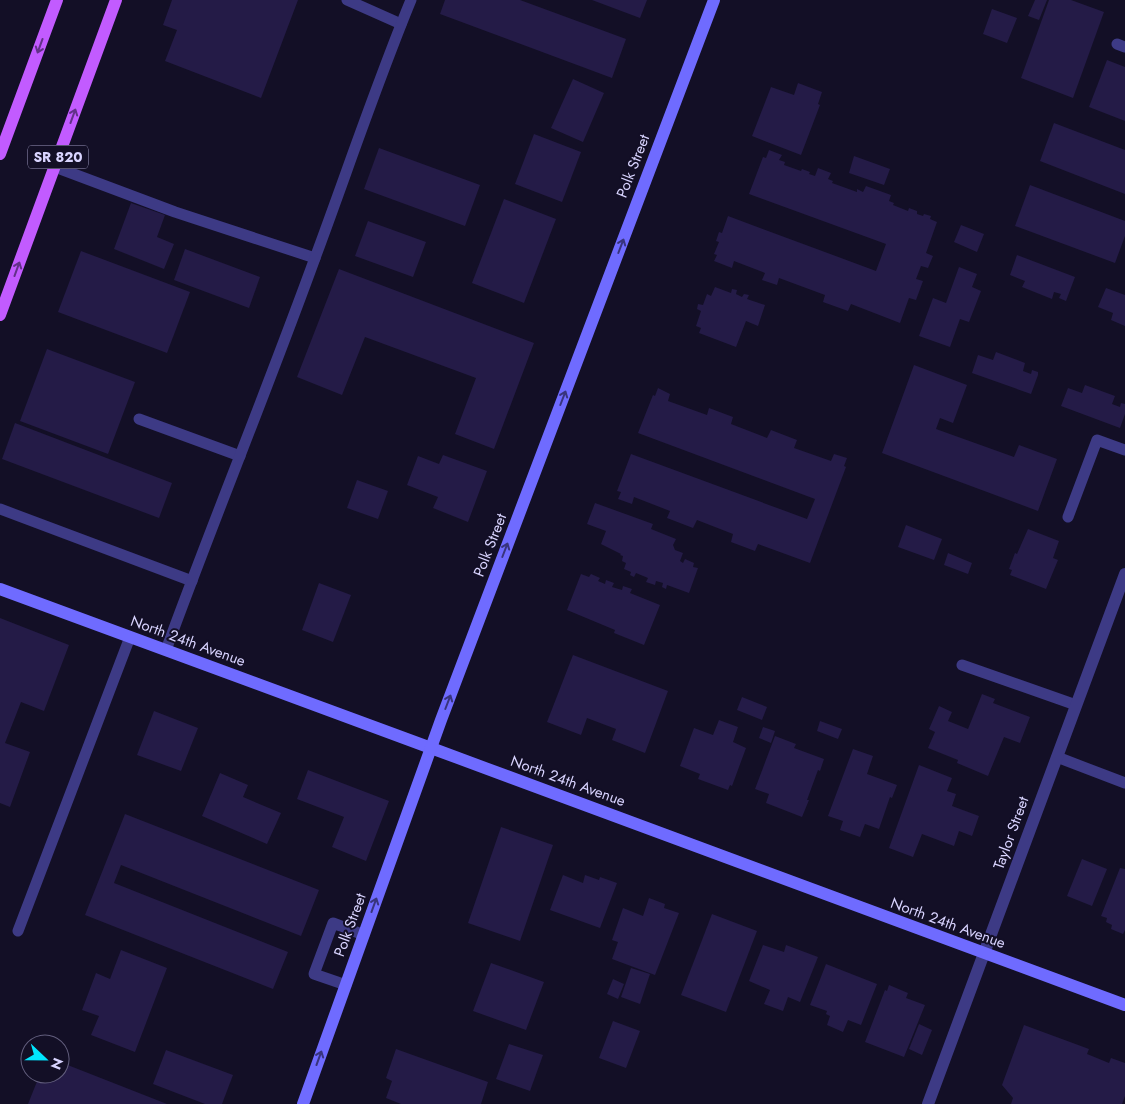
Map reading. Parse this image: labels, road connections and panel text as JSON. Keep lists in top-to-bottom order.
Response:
{
  "streets": {
    "main road": ["SR 820"],
    "street": ["Polk Street", "North 24th Avenue", "Taylor Street"]
  },
  "crossings": [
    ["Polk Street", "North 24th Avenue"],
    ["North 24th Avenue", "Taylor Street"]
  ],
  "one_way": ["Polk Street"],
  "north": "right"
}
